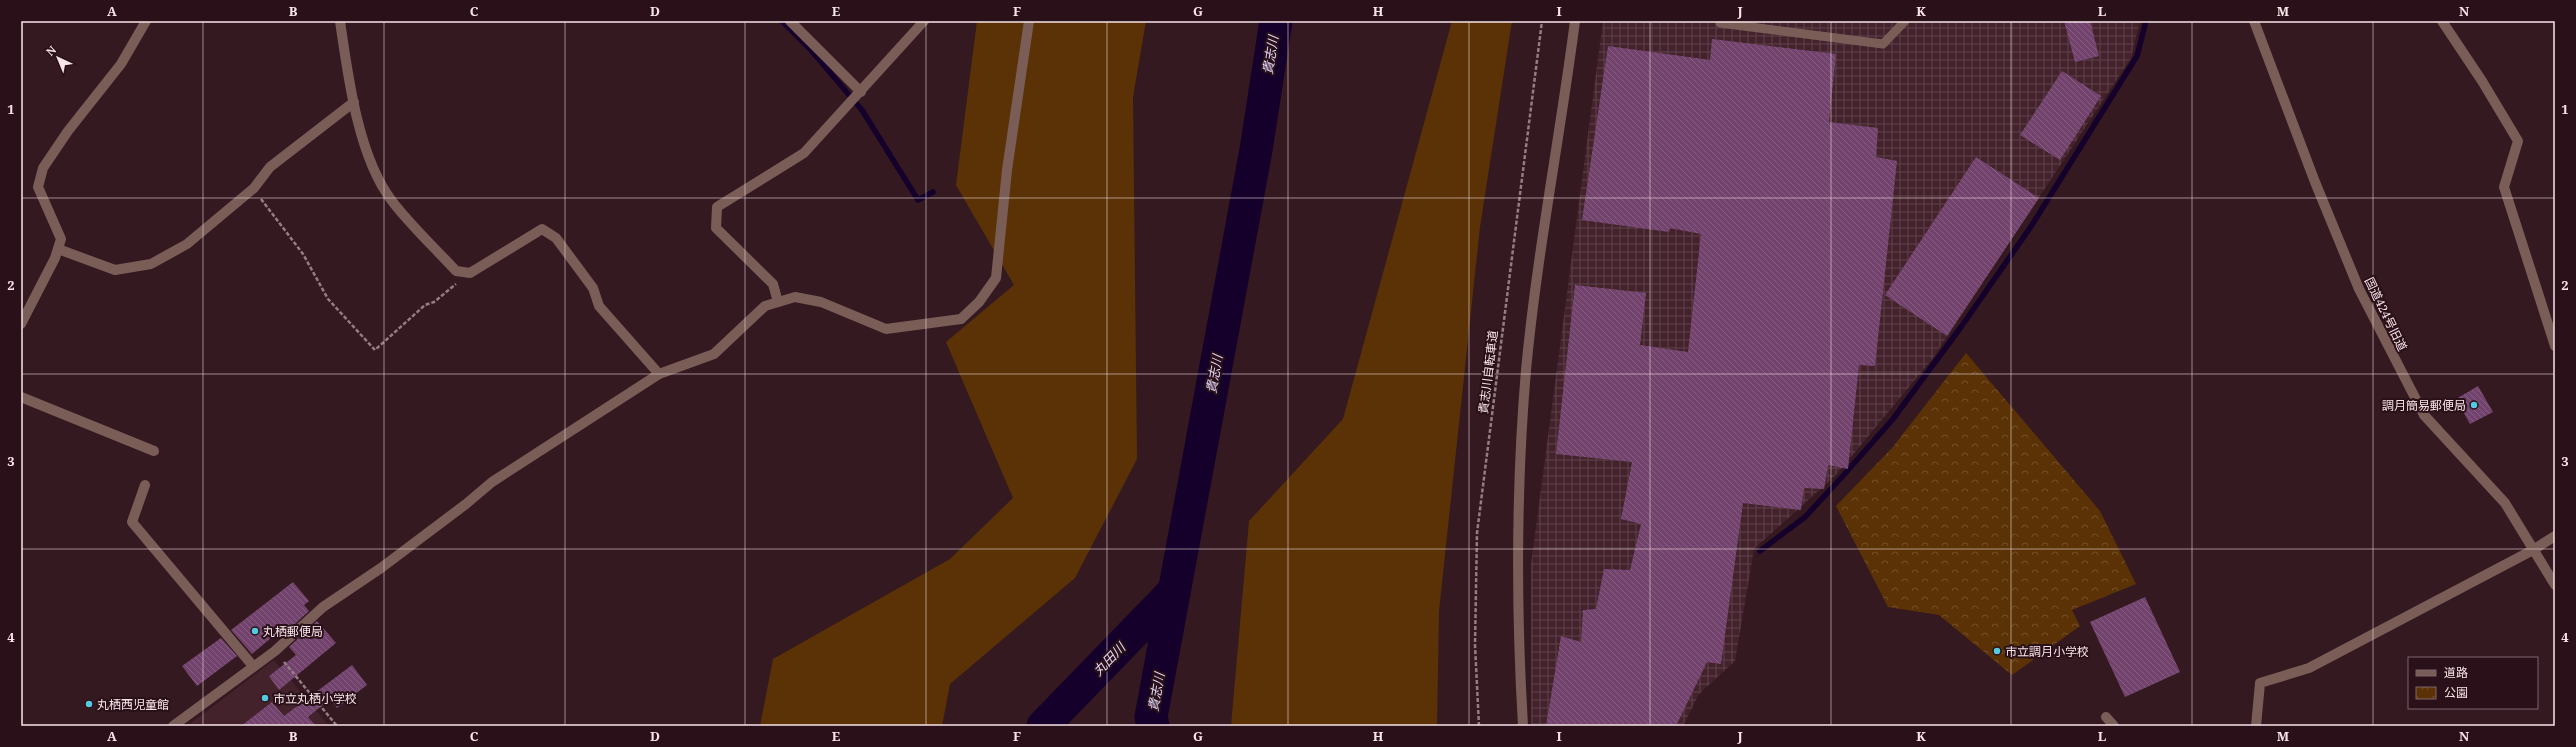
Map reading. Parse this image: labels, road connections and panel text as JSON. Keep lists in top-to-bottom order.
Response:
{
  "streets": {
    "street": ["国道424号旧道"],
    "path": ["貴志川自転車道"]
  },
  "water": ["貴志川", "丸田川"],
  "places": [
    "調月簡易郵便局",
    "丸栖郵便局",
    "市立調月小学校",
    "市立丸栖小学校",
    "丸栖西児童館"
  ],
  "legend": ["道路", "公園"],
  "north": "top left",
  "grid": {
    "columns": [
      "A",
      "B",
      "C",
      "D",
      "E",
      "F",
      "G",
      "H",
      "I",
      "J",
      "K",
      "L",
      "M",
      "N"
    ],
    "rows": [
      "1",
      "2",
      "3",
      "4"
    ]
  }
}
